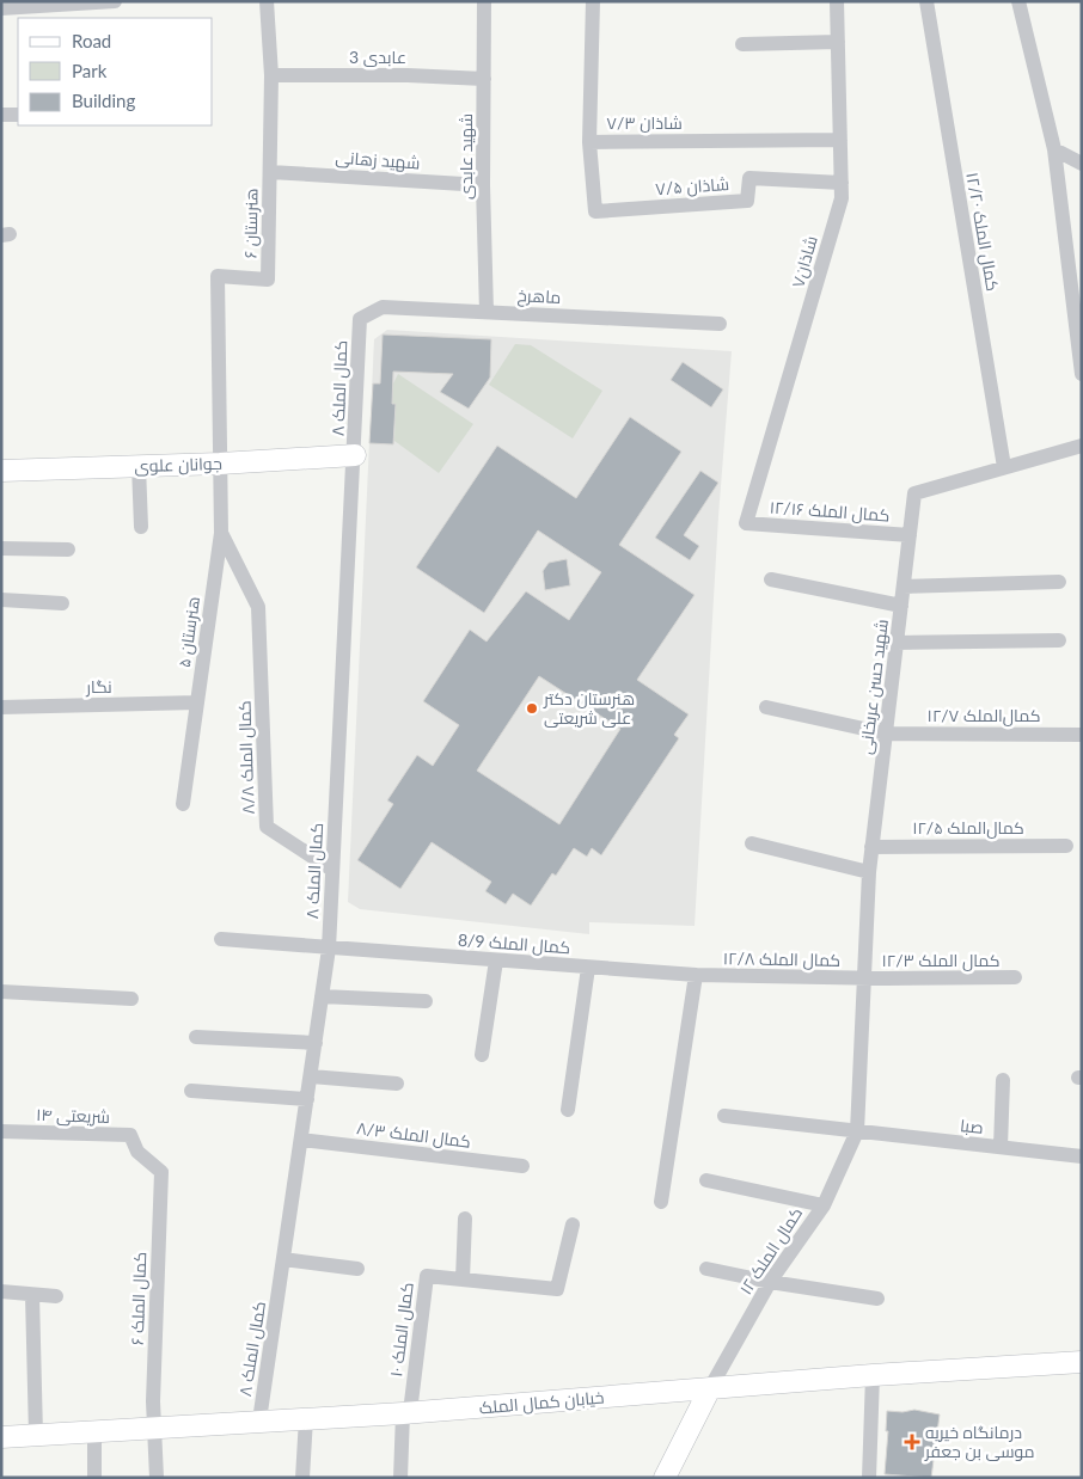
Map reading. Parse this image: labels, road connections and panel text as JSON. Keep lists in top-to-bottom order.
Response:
{
  "streets": {
    "main road": ["جوانان علوی", "خیابان کمال الملک"],
    "street": [
      "عابدی 3",
      "شاذان ۷/۳",
      "شهید عابدی",
      "شهید زهانی",
      "شاذان ۷/۵",
      "هنرستان ۶",
      "کمال الملک ۱۲/۲۰",
      "شاذان۷",
      "ماهرخ",
      "کمال الملک ۸",
      "کمال الملک ۱۲/۱۶",
      "هنرستان ۵",
      "نگار",
      "شهید حسن عربخانی",
      "کمال‌الملک ۱۲/۷",
      "کمال الملک ۸/۸",
      "کمال‌الملک ۱۲/۵",
      "کمال الملک 8/9",
      "کمال الملک ۱۲/۸",
      "کمال الملک ۱۲/۳",
      "شریعتی ۱۴",
      "صبا",
      "کمال الملک ۸/۳",
      "کمال الملک ۱۲",
      "کمال الملک ۶",
      "کمال الملک ۱۰"
    ]
  },
  "crossings": [
    ["عابدی 3", "شهید عابدی"],
    ["عابدی 3", "هنرستان ۶"],
    ["شاذان ۷/۳", "شاذان ۷/۵"],
    ["شاذان ۷/۳", "شاذان۷"],
    ["شهید عابدی", "شهید زهانی"],
    ["شهید عابدی", "ماهرخ"],
    ["شهید زهانی", "هنرستان ۶"],
    ["شاذان ۷/۵", "شاذان۷"],
    ["هنرستان ۶", "جوانان علوی"],
    ["هنرستان ۶", "هنرستان ۵"],
    ["کمال الملک ۱۲/۲۰", "شهید حسن عربخانی"],
    ["شاذان۷", "کمال الملک ۱۲/۱۶"],
    ["ماهرخ", "کمال الملک ۸"],
    ["کمال الملک ۸", "جوانان علوی"],
    ["کمال الملک ۸", "کمال الملک ۸/۸"],
    ["کمال الملک ۸", "کمال الملک 8/9"],
    ["کمال الملک ۸", "کمال الملک ۸/۳"],
    ["کمال الملک ۸", "خیابان کمال الملک"],
    ["جوانان علوی", "هنرستان ۵"],
    ["کمال الملک ۱۲/۱۶", "شهید حسن عربخانی"],
    ["هنرستان ۵", "نگار"],
    ["هنرستان ۵", "کمال الملک ۸/۸"],
    ["شهید حسن عربخانی", "کمال‌الملک ۱۲/۷"],
    ["شهید حسن عربخانی", "کمال‌الملک ۱۲/۵"],
    ["شهید حسن عربخانی", "کمال الملک ۱۲/۸"],
    ["شهید حسن عربخانی", "کمال الملک ۱۲/۳"],
    ["شهید حسن عربخانی", "صبا"],
    ["شهید حسن عربخانی", "کمال الملک ۱۲"],
    ["کمال الملک 8/9", "کمال الملک ۱۲/۸"],
    ["کمال الملک ۱۲/۸", "کمال الملک ۱۲/۳"],
    ["شریعتی ۱۴", "کمال الملک ۶"],
    ["صبا", "کمال الملک ۱۲"],
    ["کمال الملک ۱۲", "خیابان کمال الملک"],
    ["کمال الملک ۶", "خیابان کمال الملک"],
    ["کمال الملک ۱۰", "خیابان کمال الملک"]
  ],
  "places": {
    "other": ["هنرستان دکتر علی شریعتی"],
    "health": ["درمانگاه خیریه موسی بن جعفر"]
  },
  "legend": ["Road", "Park", "Building"]
}
